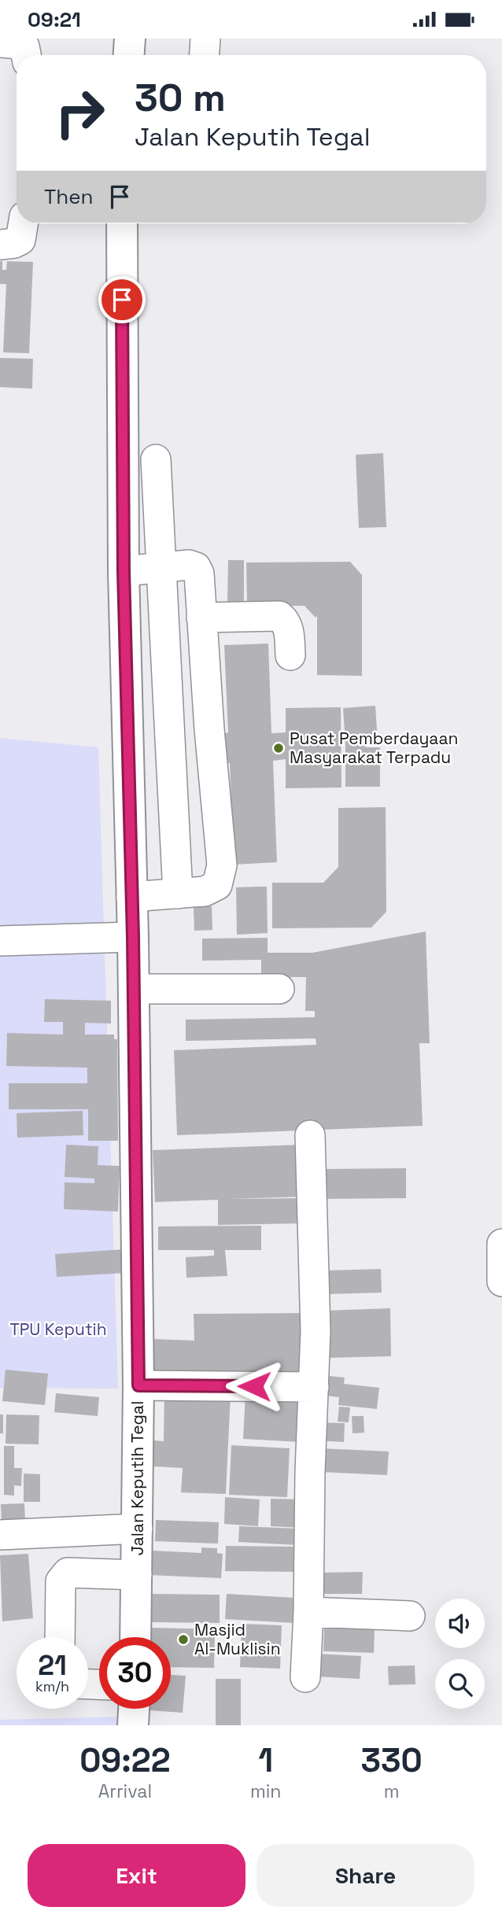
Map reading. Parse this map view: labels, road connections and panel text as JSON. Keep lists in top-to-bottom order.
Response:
{
  "streets": {
    "main road": ["Jalan Keputih Tegal"]
  },
  "parks": ["TPU Keputih"],
  "places": ["Pusat Pemberdayaan Masyarakat Terpadu", "Masjid Al-Muklisin"],
  "page": {
    "status": "09:21",
    "turn": ["30 m", "Jalan Keputih Tegal"],
    "then": "Then",
    "speed": "21 km/h",
    "limit": "30",
    "eta": [
      "09:22",
      "Arrival",
      "1",
      "min",
      "330",
      "m"
    ],
    "buttons": ["Exit", "Share"]
  }
}
